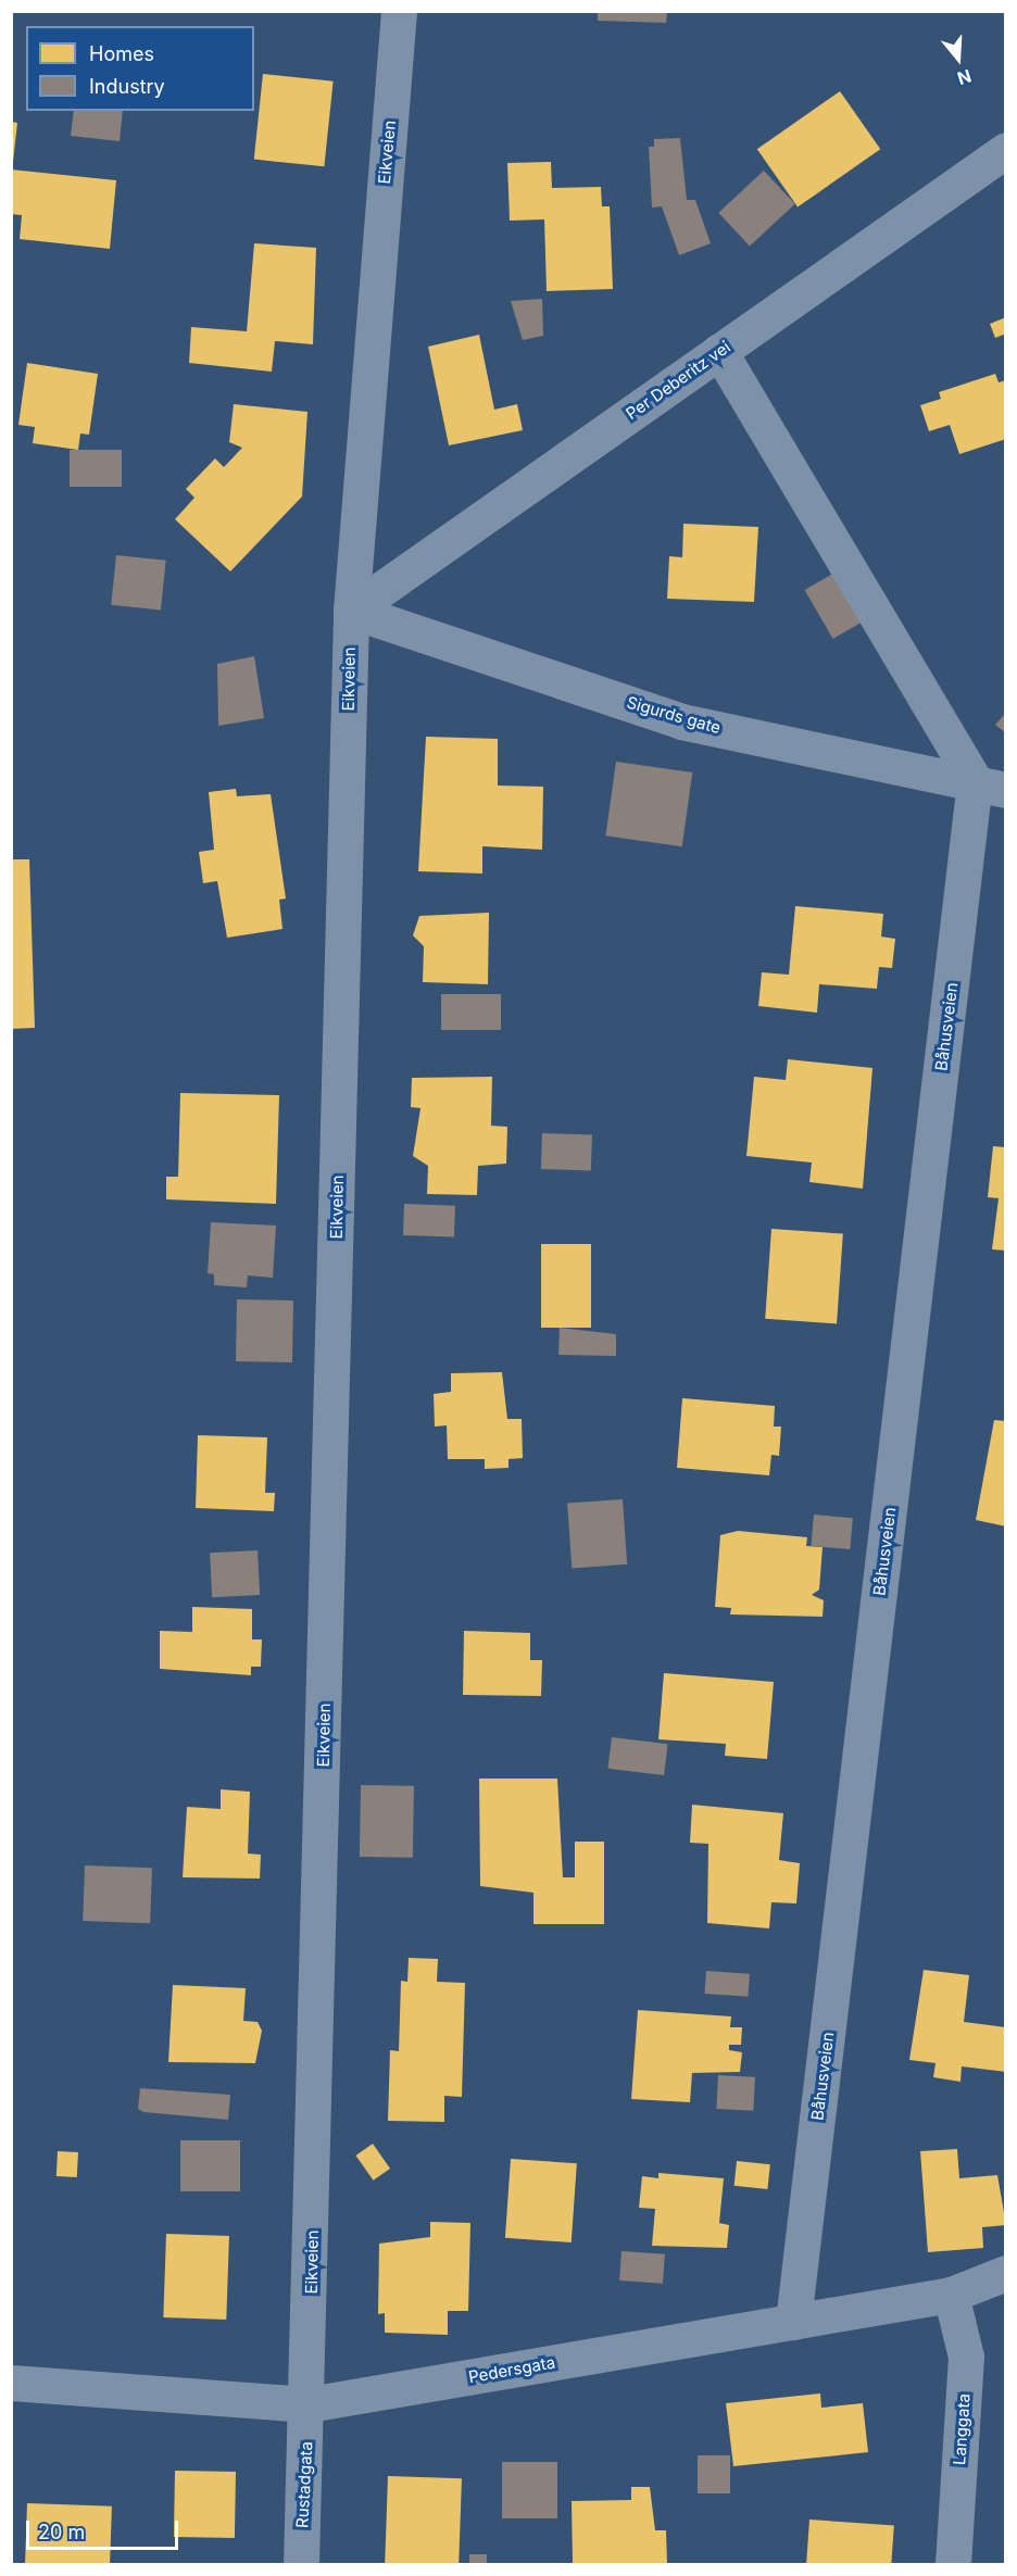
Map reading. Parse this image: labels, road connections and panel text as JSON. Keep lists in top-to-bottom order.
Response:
{
  "streets": {
    "street": [
      "Eikveien",
      "Per Deberitz vei",
      "Sigurds gate",
      "Båhusveien",
      "Pedersgata",
      "Langgata",
      "Rustadgata"
    ]
  },
  "crossings": [
    ["Eikveien", "Per Deberitz vei"],
    ["Eikveien", "Sigurds gate"],
    ["Eikveien", "Pedersgata"],
    ["Eikveien", "Rustadgata"],
    ["Per Deberitz vei", "Sigurds gate"],
    ["Sigurds gate", "Båhusveien"],
    ["Båhusveien", "Pedersgata"],
    ["Pedersgata", "Langgata"],
    ["Pedersgata", "Rustadgata"]
  ],
  "legend": ["Homes", "Industry"],
  "scale_bar": "20 m",
  "north": "bottom"
}
